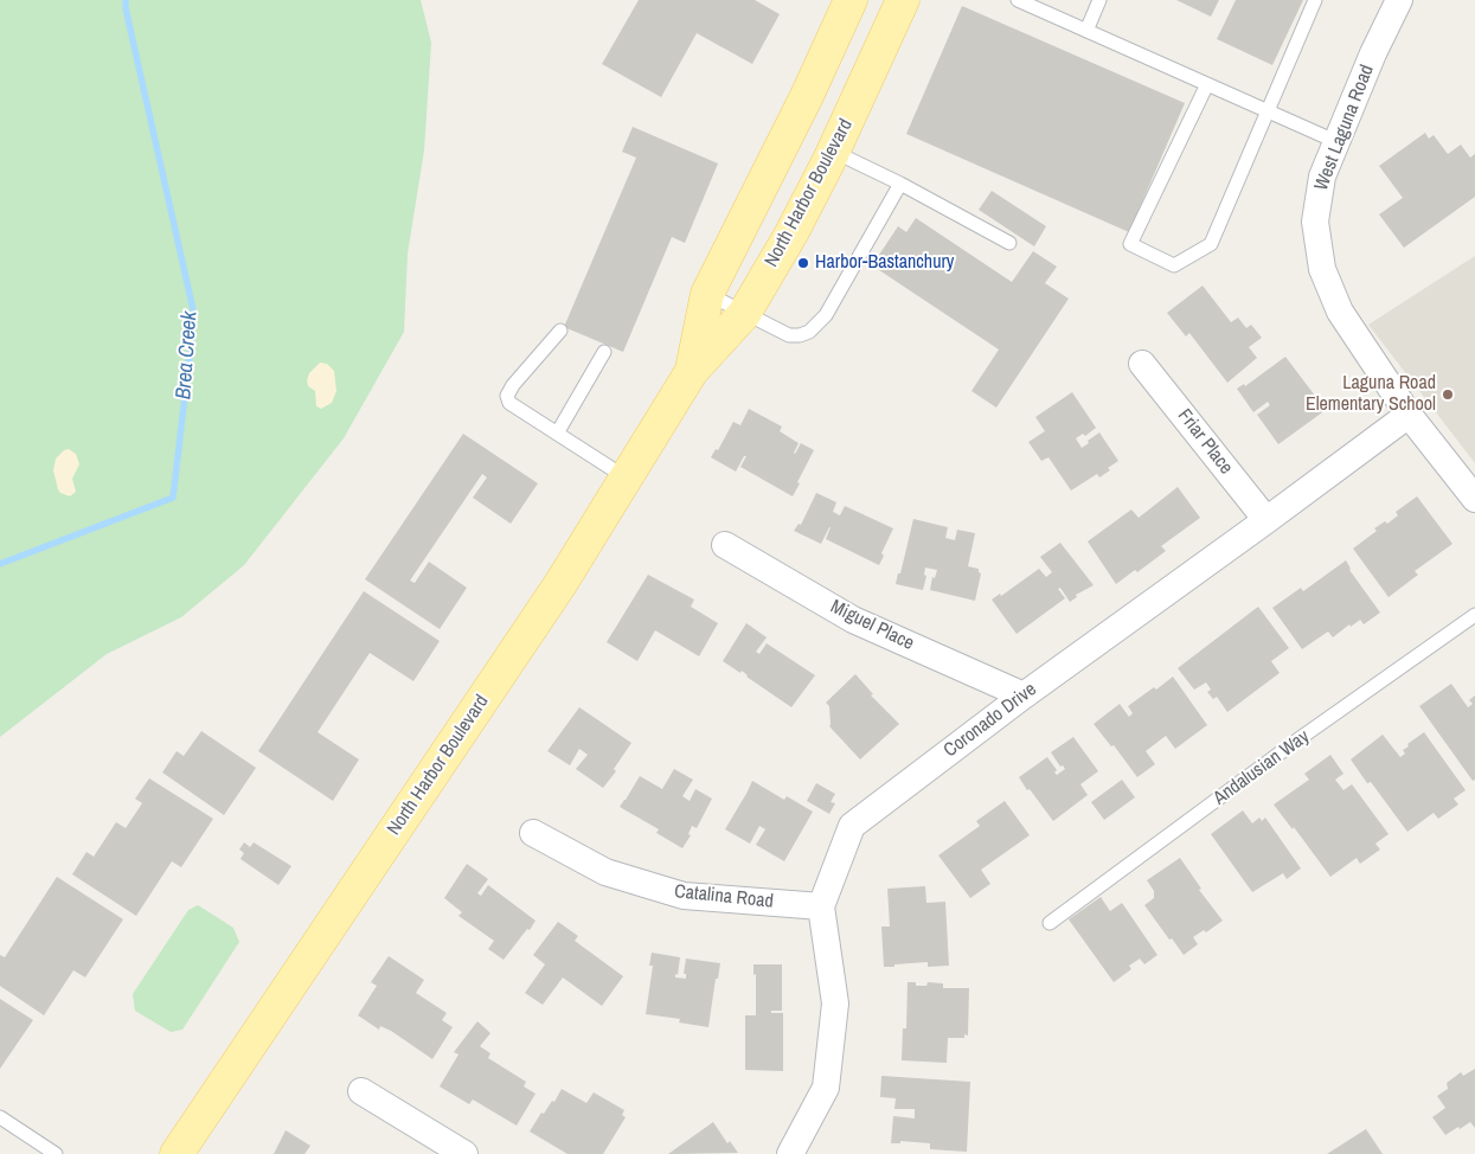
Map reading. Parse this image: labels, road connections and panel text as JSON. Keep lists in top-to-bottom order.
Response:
{
  "streets": {
    "main road": ["North Harbor Boulevard"],
    "street": [
      "West Laguna Road",
      "Friar Place",
      "Miguel Place",
      "Coronado Drive",
      "Catalina Road"
    ],
    "lane": ["Andalusian Way"]
  },
  "crossings": [
    ["West Laguna Road", "Coronado Drive"],
    ["Friar Place", "Coronado Drive"],
    ["Miguel Place", "Coronado Drive"],
    ["Coronado Drive", "Catalina Road"]
  ],
  "water": ["Brea Creek"],
  "places": ["Harbor-Bastanchury", "Laguna Road Elementary School"]
}
